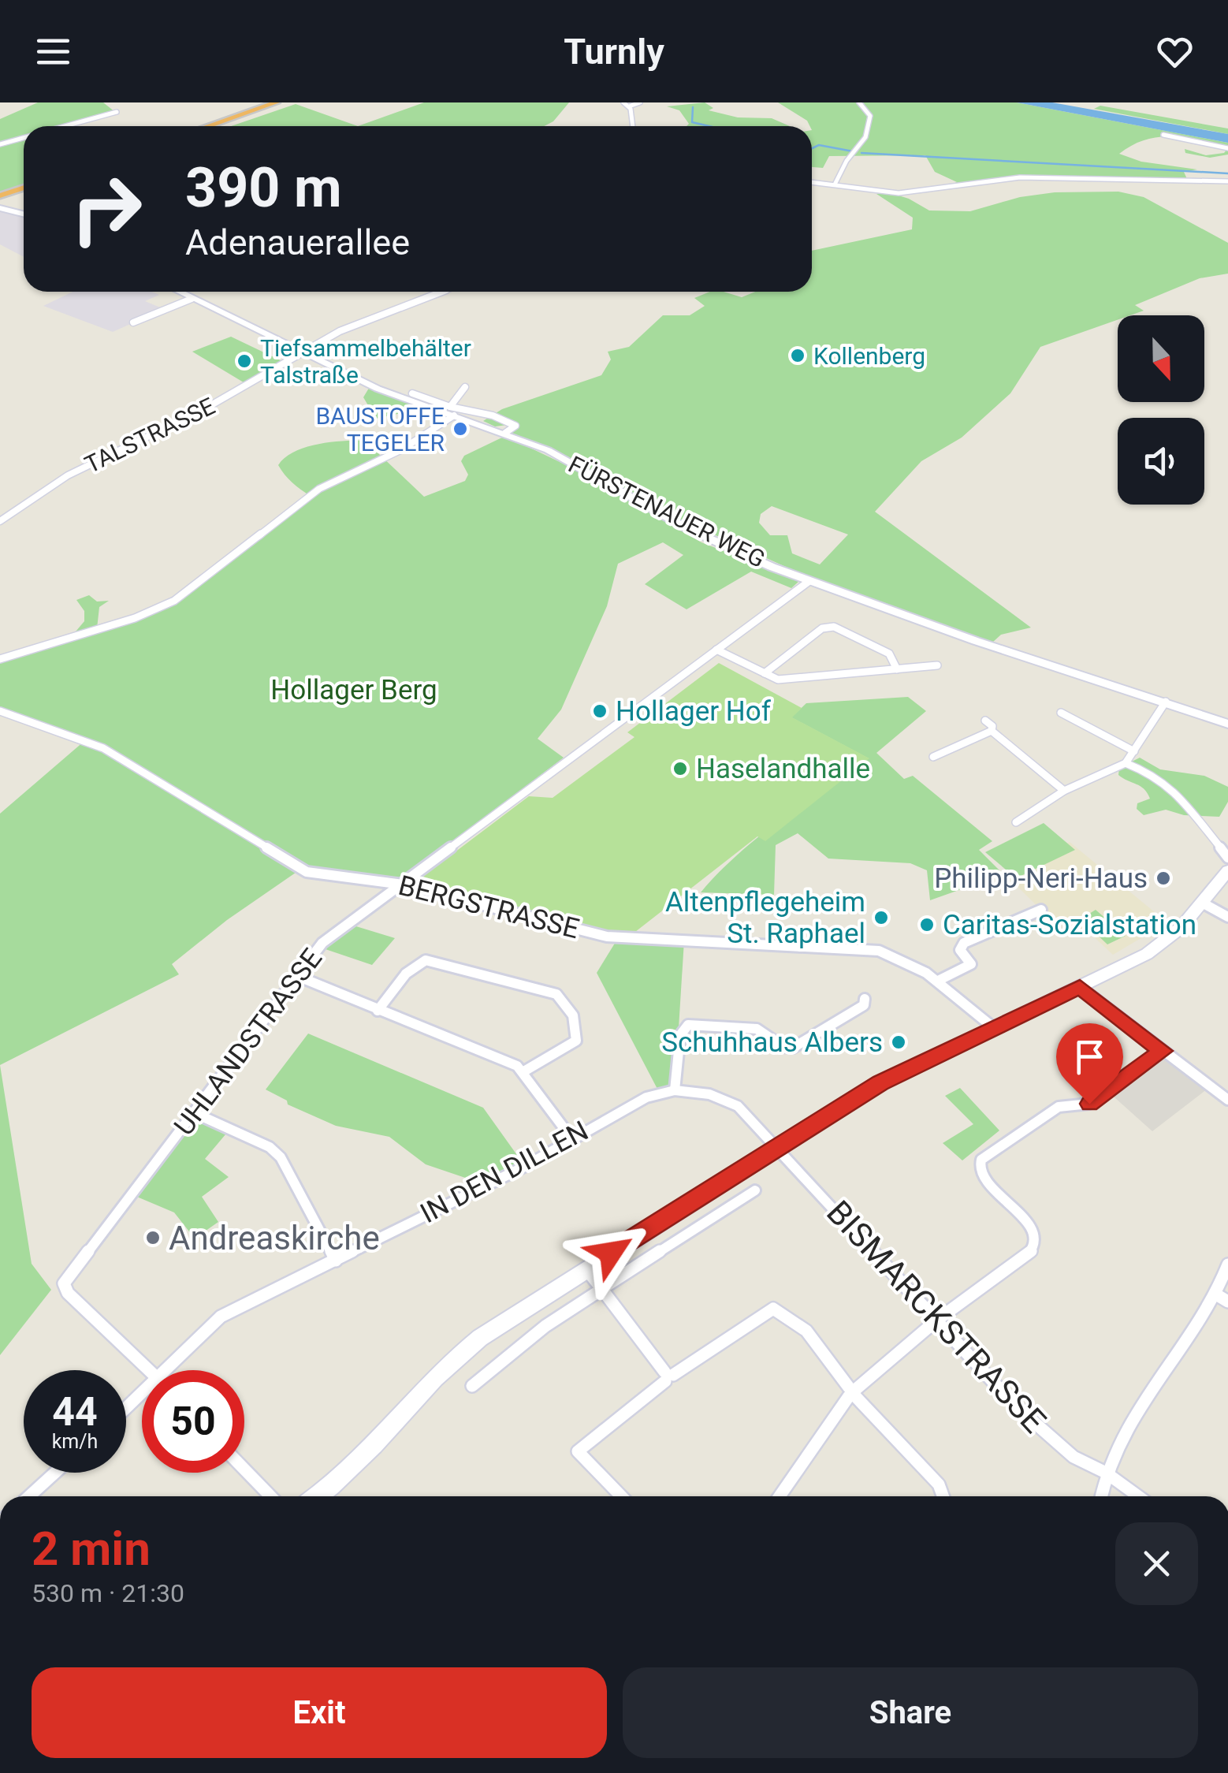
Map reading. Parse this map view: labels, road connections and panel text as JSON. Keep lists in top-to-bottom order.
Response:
{
  "streets": {
    "street": [
      "TALSTRASSE",
      "FÜRSTENAUER WEG",
      "BERGSTRASSE",
      "UHLANDSTRASSE",
      "IN DEN DILLEN",
      "BISMARCKSTRASSE"
    ]
  },
  "crossings": [
    ["TALSTRASSE", "FÜRSTENAUER WEG"],
    ["FÜRSTENAUER WEG", "UHLANDSTRASSE"],
    ["BERGSTRASSE", "UHLANDSTRASSE"],
    ["IN DEN DILLEN", "BISMARCKSTRASSE"]
  ],
  "parks": ["Hollager Berg"],
  "places": [
    "Kollenberg",
    "Tiefsammelbehälter Talstraße",
    "BAUSTOFFE TEGELER",
    "Hollager Hof",
    "Haselandhalle",
    "Philipp-Neri-Haus",
    "Altenpflegeheim St. Raphael",
    "Caritas-Sozialstation",
    "Schuhhaus Albers",
    "Andreaskirche"
  ],
  "north": "bottom",
  "page": {
    "header": "Turnly",
    "turn": ["390 m", "Adenauerallee"],
    "speed": "44 km/h",
    "limit": "50",
    "heading": ["2 min", "530 m · 21:30"],
    "buttons": ["Exit", "Share"]
  }
}
